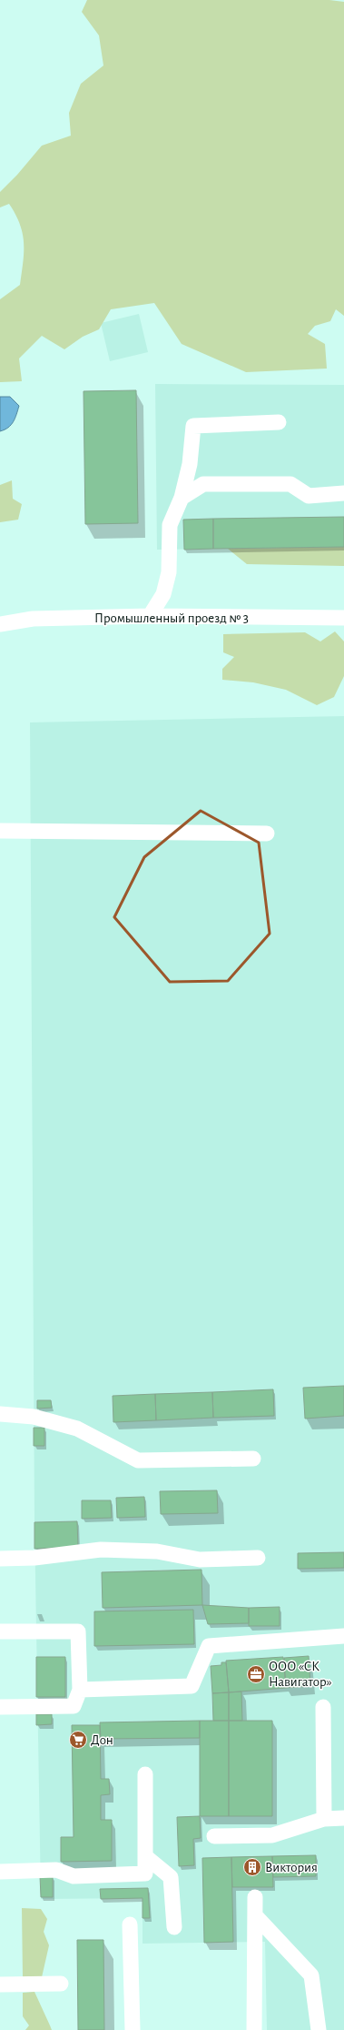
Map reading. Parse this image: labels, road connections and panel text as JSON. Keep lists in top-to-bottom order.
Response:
{
  "streets": {
    "street": ["Промышленный проезд № 3"]
  },
  "places": {
    "office": ["ООО «СК Навигатор»"],
    "supermarket": ["Дон"],
    "building": ["Виктория"]
  }
}
